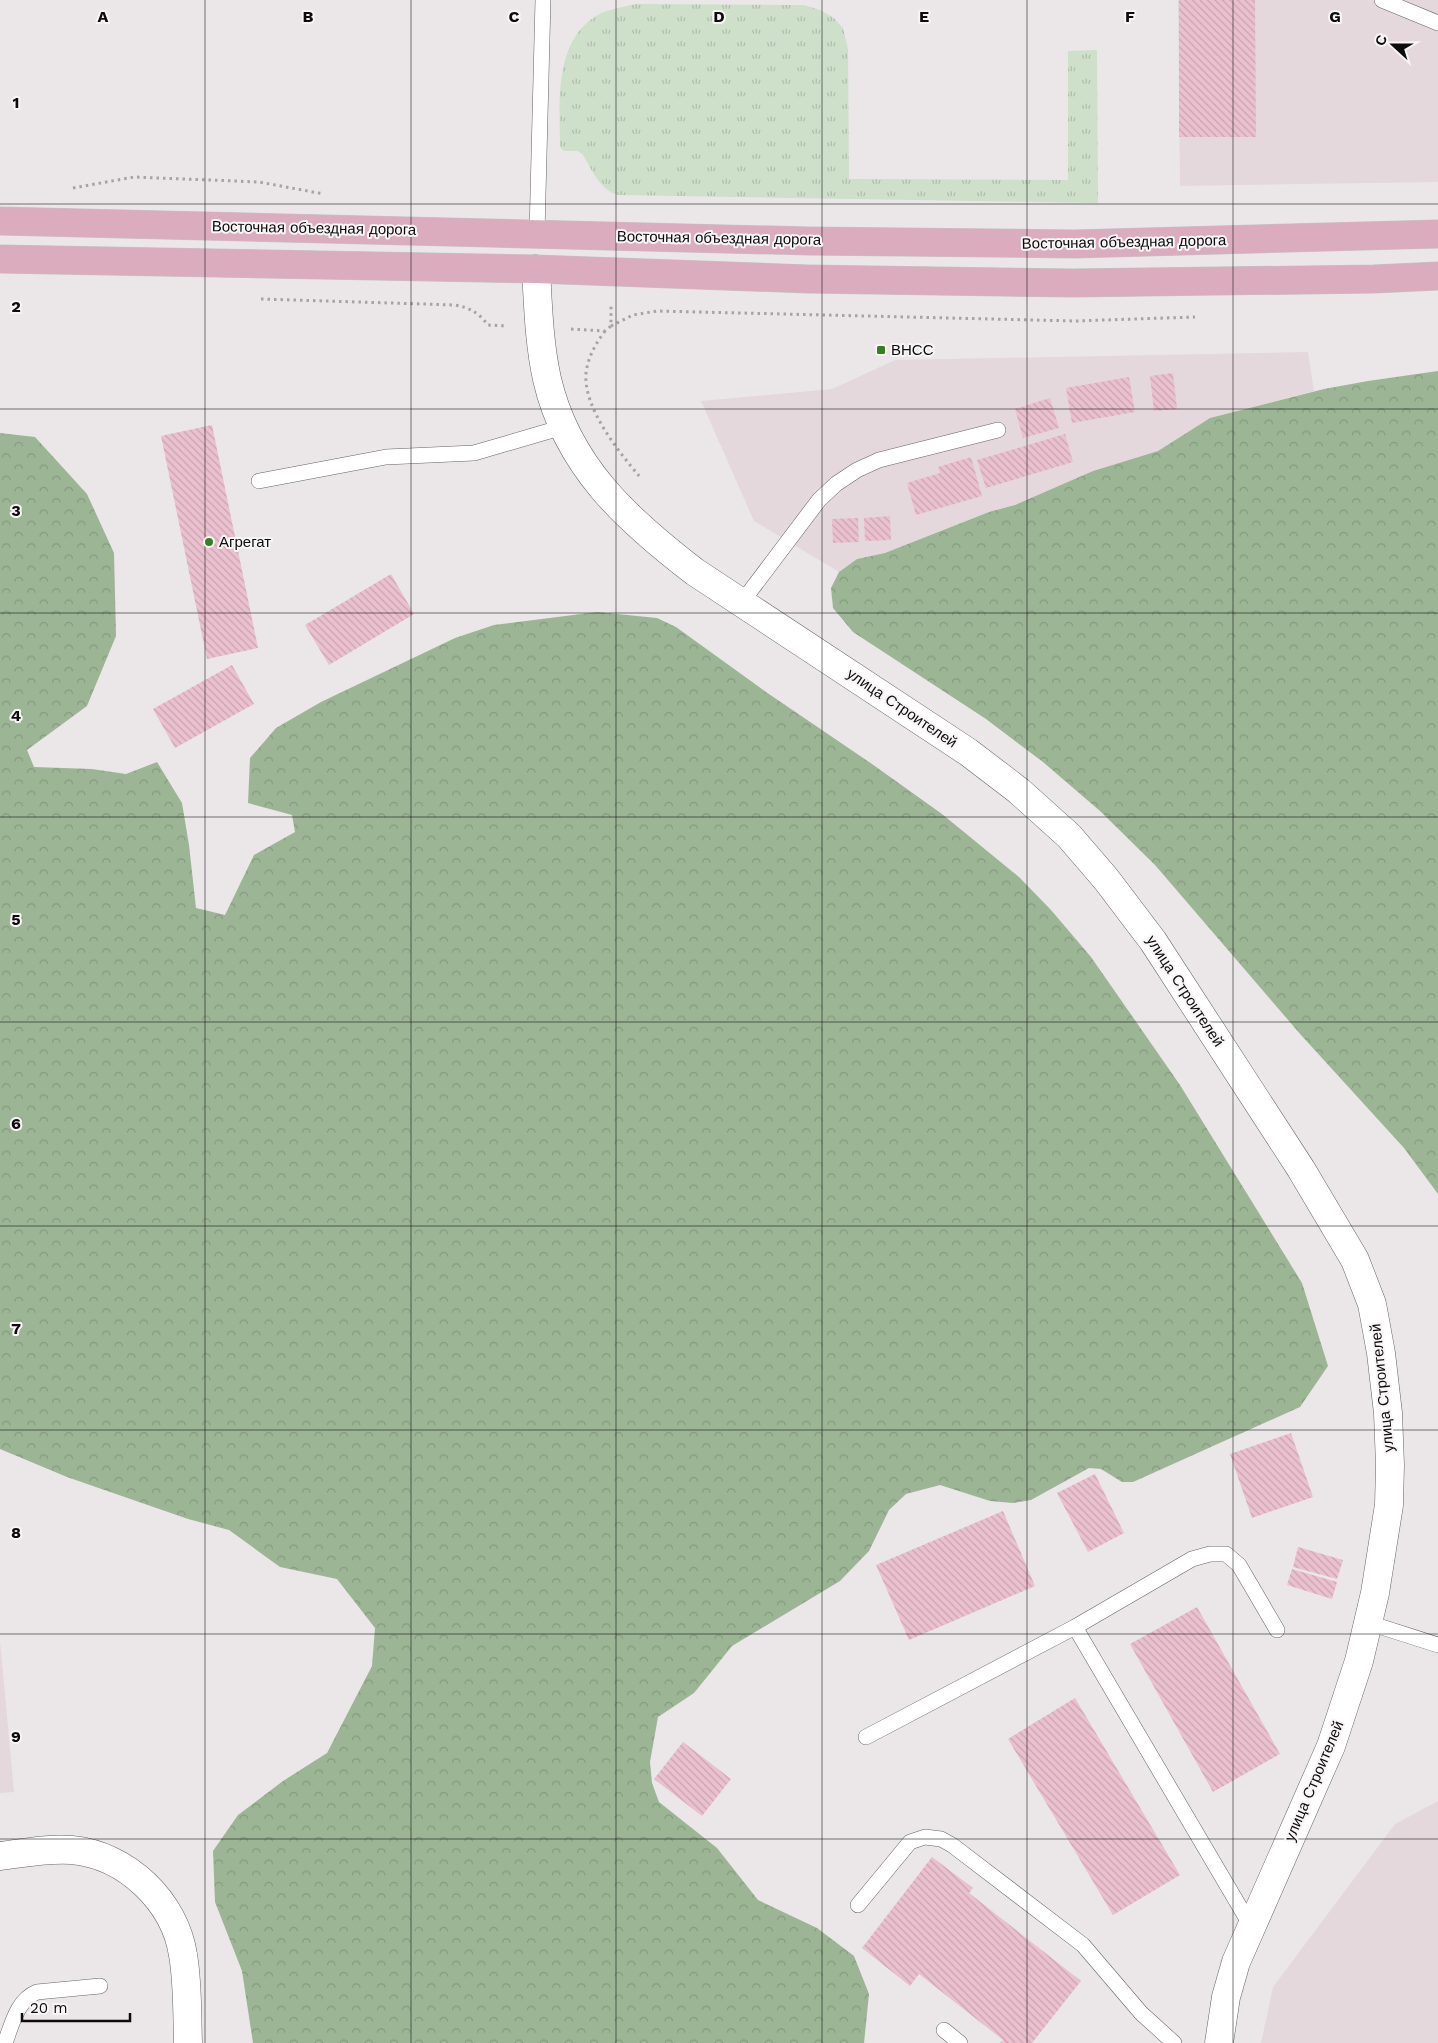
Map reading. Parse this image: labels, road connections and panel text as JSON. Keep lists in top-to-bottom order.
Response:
{
  "streets": {
    "main road": ["Восточная объездная дорога", "улица Строителей"]
  },
  "places": {
    "transit": ["ВНСС"],
    "other": ["Агрегат"]
  },
  "scale_bar": "20 m",
  "north": "left",
  "grid": {
    "columns": [
      "A",
      "B",
      "C",
      "D",
      "E",
      "F",
      "G"
    ],
    "rows": [
      "1",
      "2",
      "3",
      "4",
      "5",
      "6",
      "7",
      "8",
      "9"
    ]
  }
}
